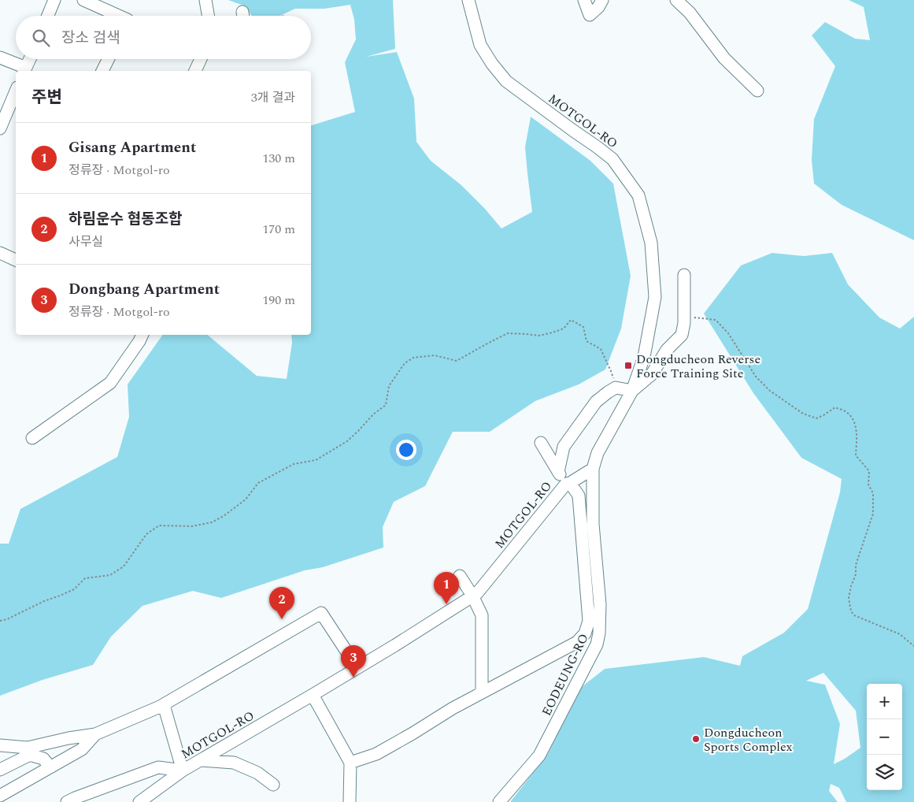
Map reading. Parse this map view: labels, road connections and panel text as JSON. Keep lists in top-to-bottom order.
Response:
{
  "streets": {
    "street": ["MOTGOL-RO", "EODEUNG-RO"]
  },
  "crossings": [
    ["MOTGOL-RO", "EODEUNG-RO"]
  ],
  "places": {
    "transit": ["Dongducheon Reverse Force Training Site"],
    "other": ["Dongducheon Sports Complex"]
  },
  "page": {
    "search": "장소 검색",
    "heading": ["주변", "3개 결과"],
    "list": [
      {
        "mark": "1",
        "name": "Gisang Apartment",
        "note": "정류장 · Motgol-ro",
        "value": "130 m"
      },
      {
        "mark": "2",
        "name": "하림운수 협동조합",
        "note": "사무실",
        "value": "170 m"
      },
      {
        "mark": "3",
        "name": "Dongbang Apartment",
        "note": "정류장 · Motgol-ro",
        "value": "190 m"
      }
    ],
    "pins": ["1", "2", "3"],
    "map_buttons": ["+", "−"]
  }
}
